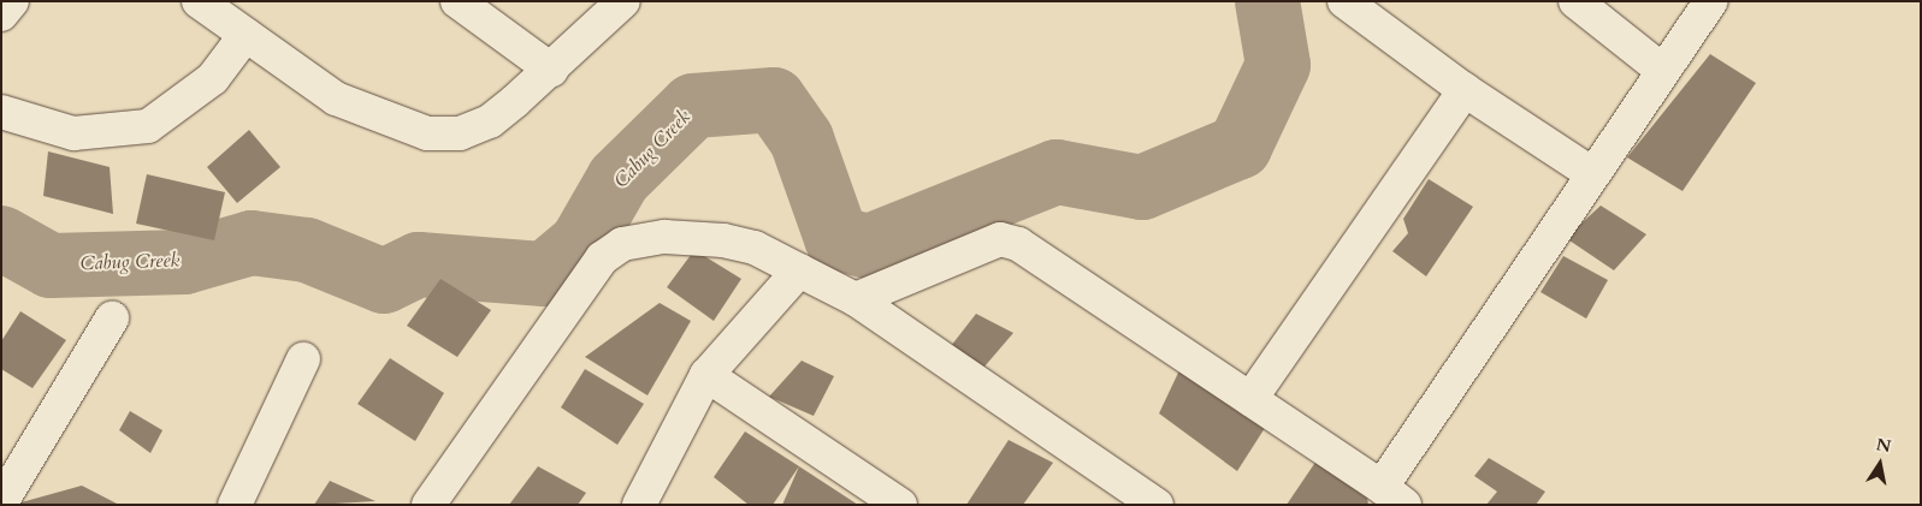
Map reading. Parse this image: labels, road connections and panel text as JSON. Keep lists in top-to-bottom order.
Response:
{
  "water": ["Cabug Creek"],
  "north": "top"
}
